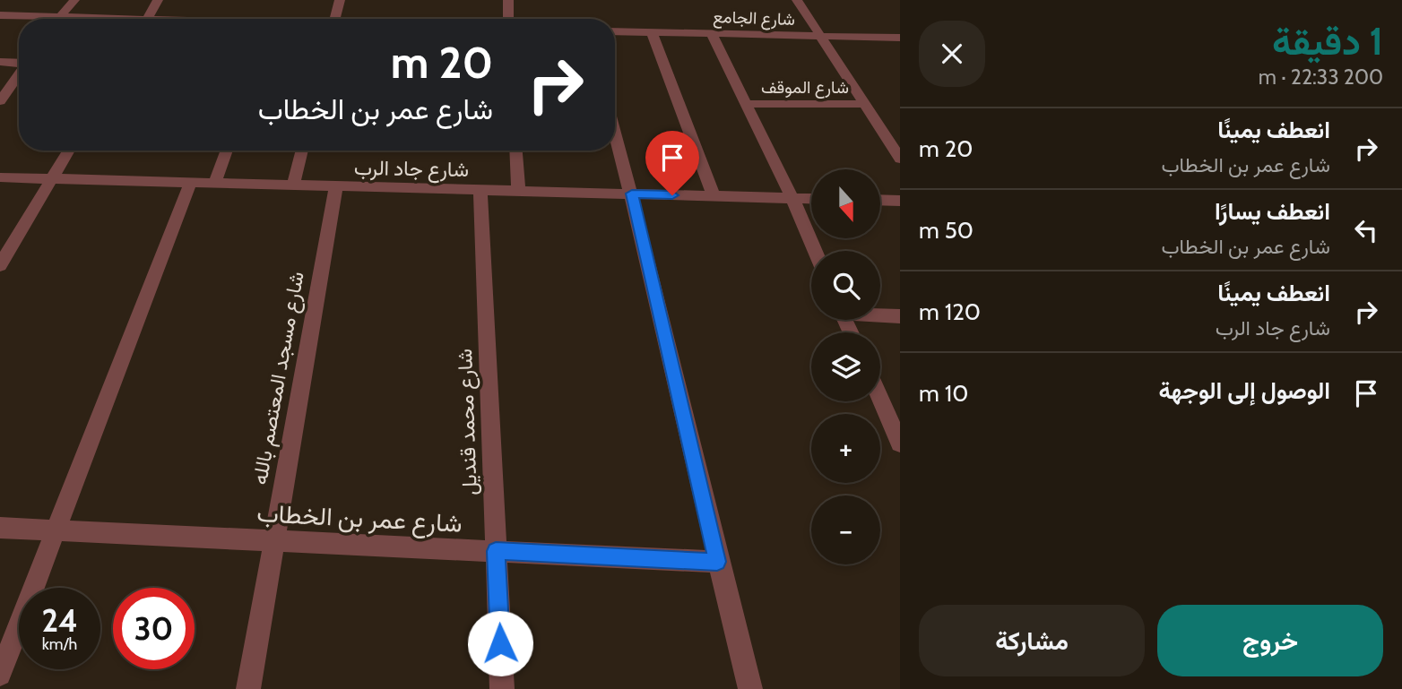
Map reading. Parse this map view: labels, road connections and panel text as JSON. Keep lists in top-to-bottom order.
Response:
{
  "streets": {
    "street": [
      "شارع الجامع",
      "شارع الموقف",
      "شارع جاد الرب",
      "شارع مسجد المعتصم بالله",
      "شارع محمد قنديل",
      "شارع عمر بن الخطاب"
    ]
  },
  "crossings": [
    ["شارع جاد الرب", "شارع مسجد المعتصم بالله"],
    ["شارع جاد الرب", "شارع محمد قنديل"],
    ["شارع مسجد المعتصم بالله", "شارع عمر بن الخطاب"],
    ["شارع محمد قنديل", "شارع عمر بن الخطاب"]
  ],
  "north": "bottom",
  "page": {
    "heading": ["1 دقيقة", "200 m · 22:33"],
    "turn": ["20 m", "شارع عمر بن الخطاب"],
    "list": [
      {
        "name": "انعطف يمينًا",
        "note": "شارع عمر بن الخطاب",
        "value": "20 m"
      },
      {
        "name": "انعطف يسارًا",
        "note": "شارع عمر بن الخطاب",
        "value": "50 m"
      },
      {
        "name": "انعطف يمينًا",
        "note": "شارع جاد الرب",
        "value": "120 m"
      },
      {
        "name": "الوصول إلى الوجهة",
        "value": "10 m"
      }
    ],
    "map_buttons": ["+", "−"],
    "speed": "24 km/h",
    "limit": "30",
    "buttons": ["خروج", "مشاركة"]
  }
}
